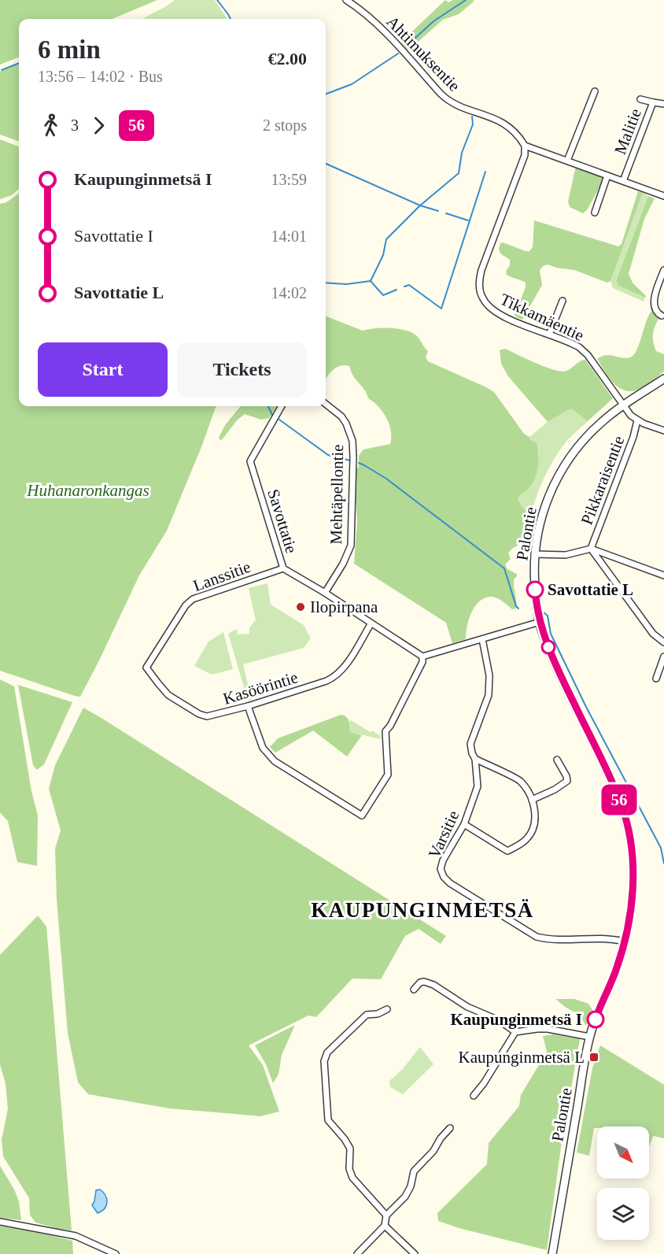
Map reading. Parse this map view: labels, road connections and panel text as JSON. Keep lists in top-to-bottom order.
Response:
{
  "streets": {
    "street": [
      "Ahtimuksentie",
      "Malitie",
      "Tikkamäentie",
      "Pikkaraisentie",
      "Mehtäpellontie",
      "Savottatie",
      "Palontie",
      "Lanssitie",
      "Kasöörintie",
      "Varsitie"
    ]
  },
  "crossings": [
    ["Ahtimuksentie", "Tikkamäentie"],
    ["Tikkamäentie", "Pikkaraisentie"],
    ["Tikkamäentie", "Palontie"],
    ["Mehtäpellontie", "Savottatie"],
    ["Savottatie", "Lanssitie"],
    ["Savottatie", "Kasöörintie"],
    ["Palontie", "Varsitie"],
    ["Lanssitie", "Kasöörintie"]
  ],
  "districts": ["KAUPUNGINMETSÄ"],
  "parks": ["Huhanaronkangas"],
  "places": {
    "other": ["Savottatie L", "Ilopirpana", "Kaupunginmetsä I"],
    "transit": ["Kaupunginmetsä L"]
  },
  "lines": ["bus line 56"],
  "north": "bottom right",
  "page": {
    "on_map": "56",
    "heading": ["6 min", "13:56 – 14:02 · Bus", "€2.00"],
    "legs": ["3", "56", "2 stops"],
    "list": [
      {
        "name": "Kaupunginmetsä I",
        "value": "13:59"
      },
      {
        "name": "Savottatie I",
        "value": "14:01"
      },
      {
        "name": "Savottatie L",
        "value": "14:02"
      }
    ],
    "buttons": ["Start", "Tickets"]
  }
}
